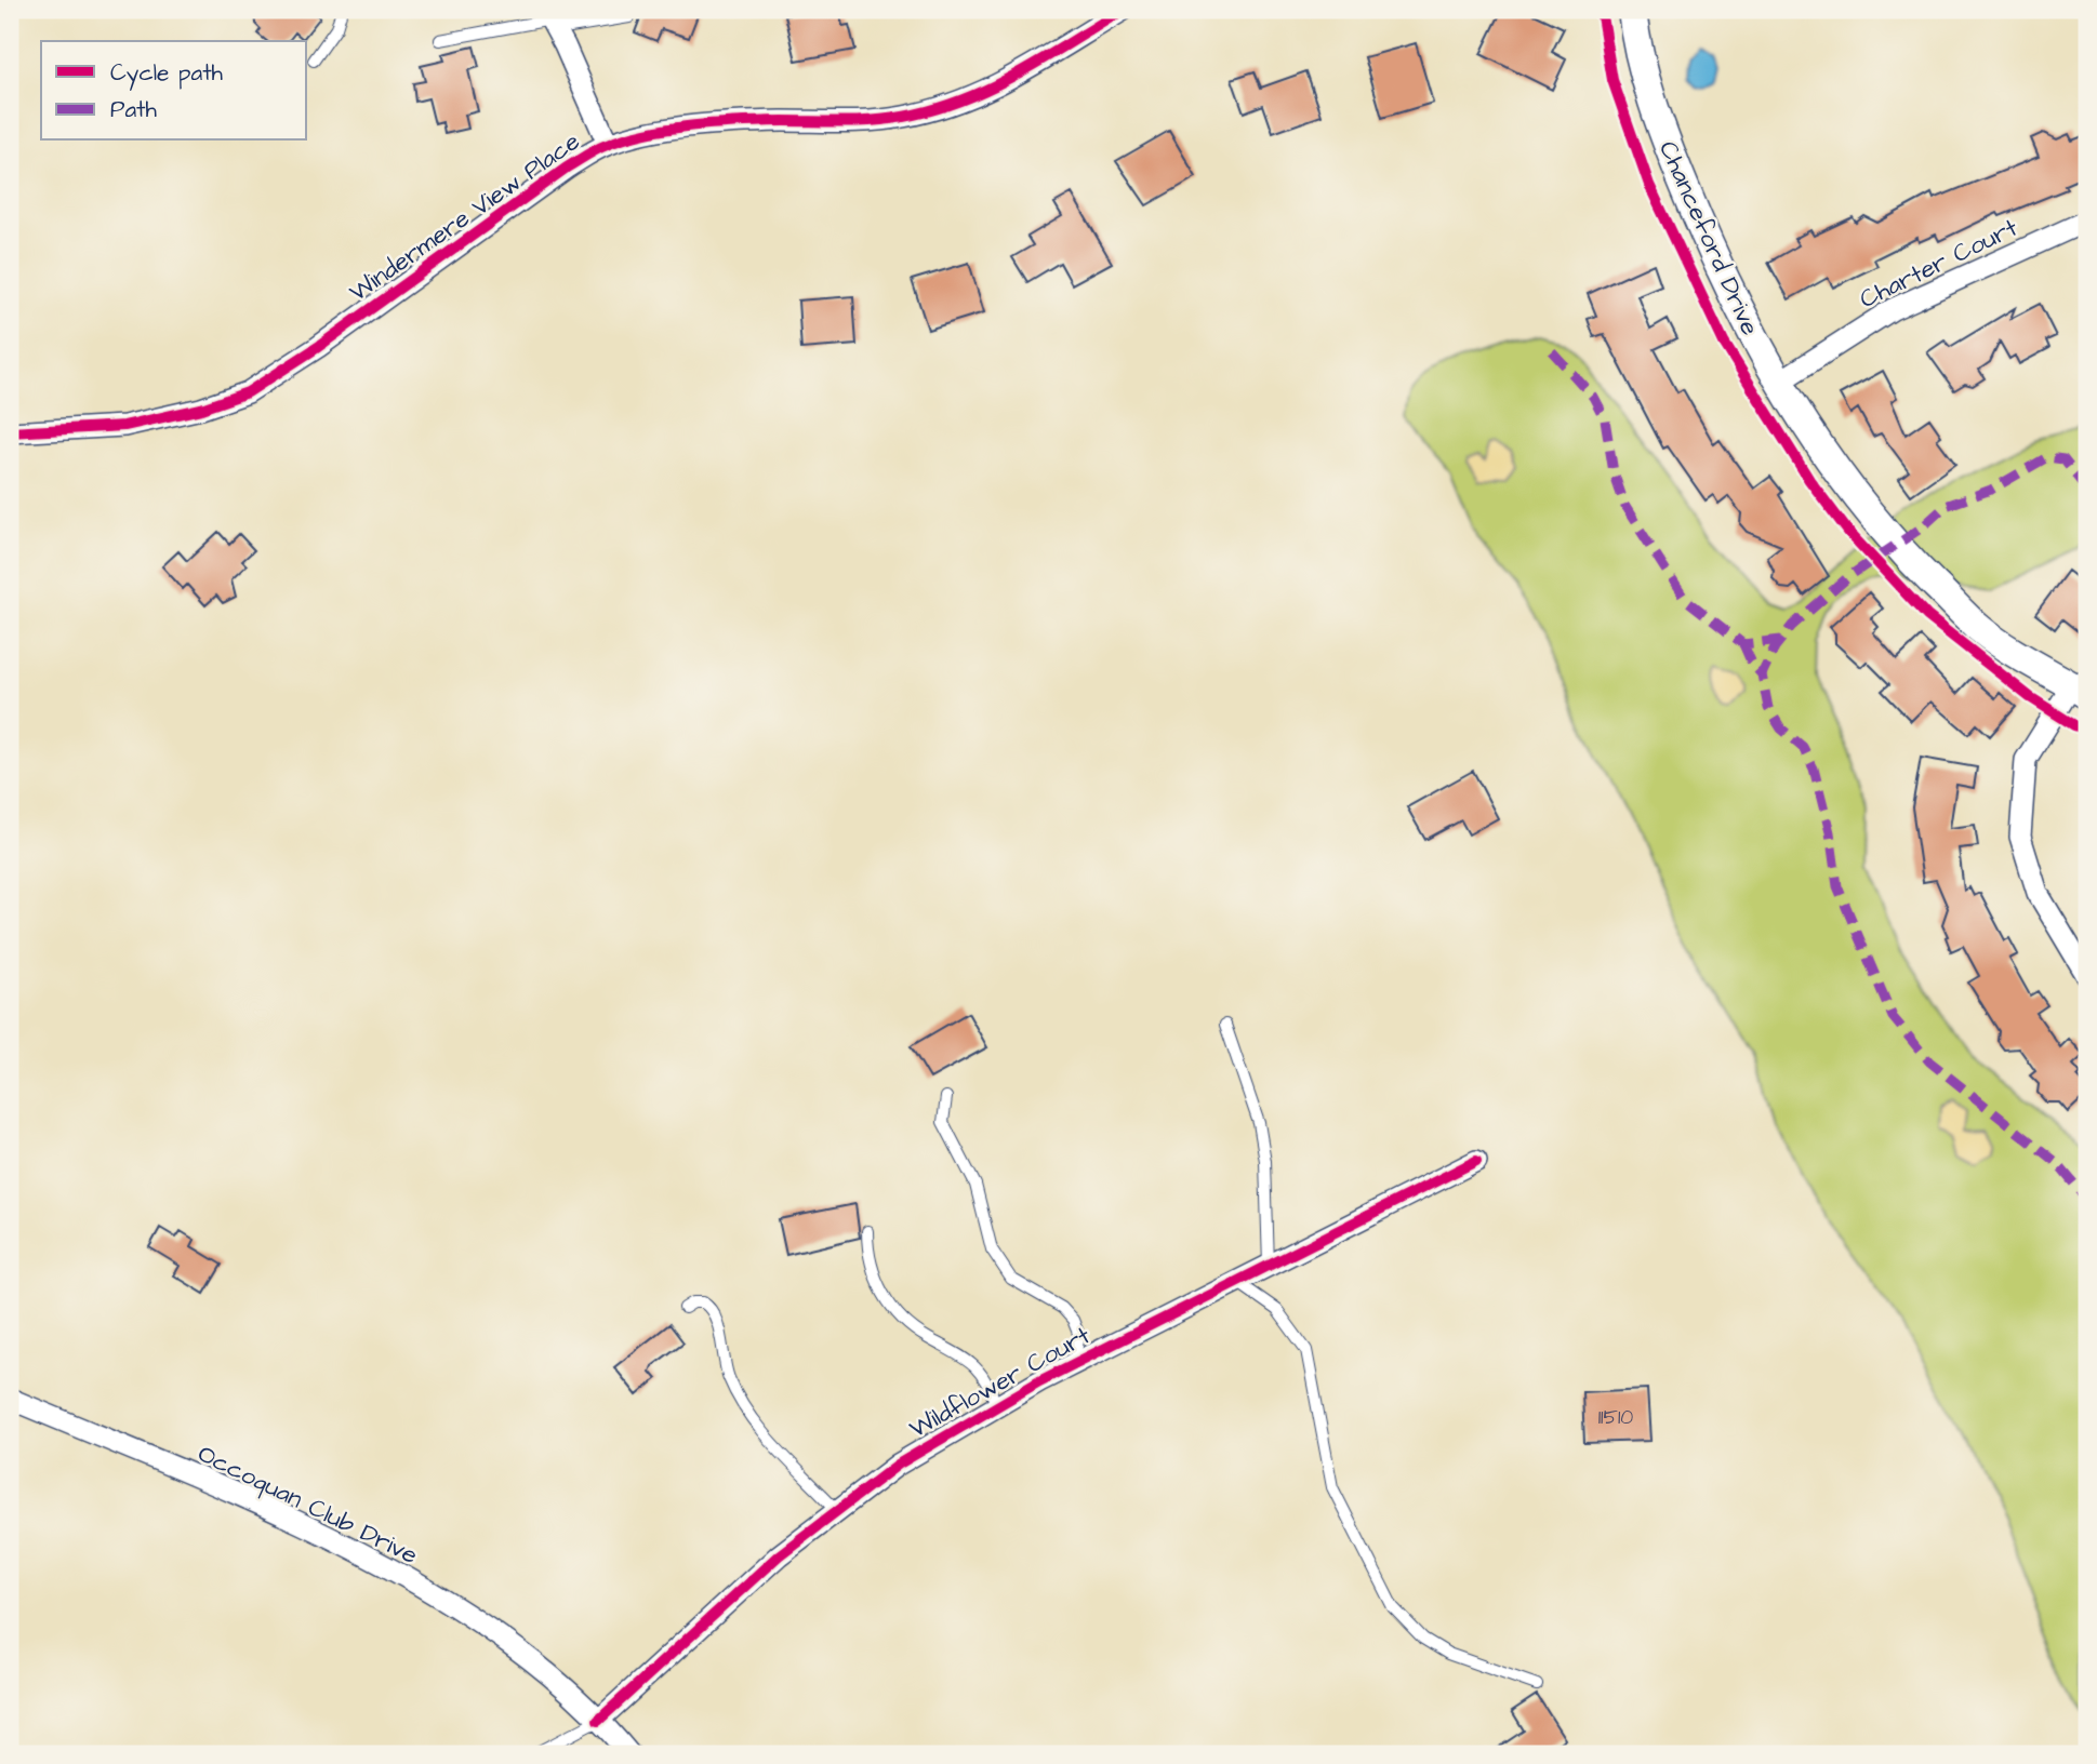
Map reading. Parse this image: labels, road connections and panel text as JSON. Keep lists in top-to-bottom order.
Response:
{
  "streets": {
    "street": [
      "Windermere View Place",
      "Chanceford Drive",
      "Charter Court",
      "Wildflower Court",
      "Occoquan Club Drive"
    ]
  },
  "crossings": [
    ["Chanceford Drive", "Charter Court"],
    ["Wildflower Court", "Occoquan Club Drive"]
  ],
  "house_numbers": ["11510"],
  "legend": ["Cycle path", "Path"]
}
